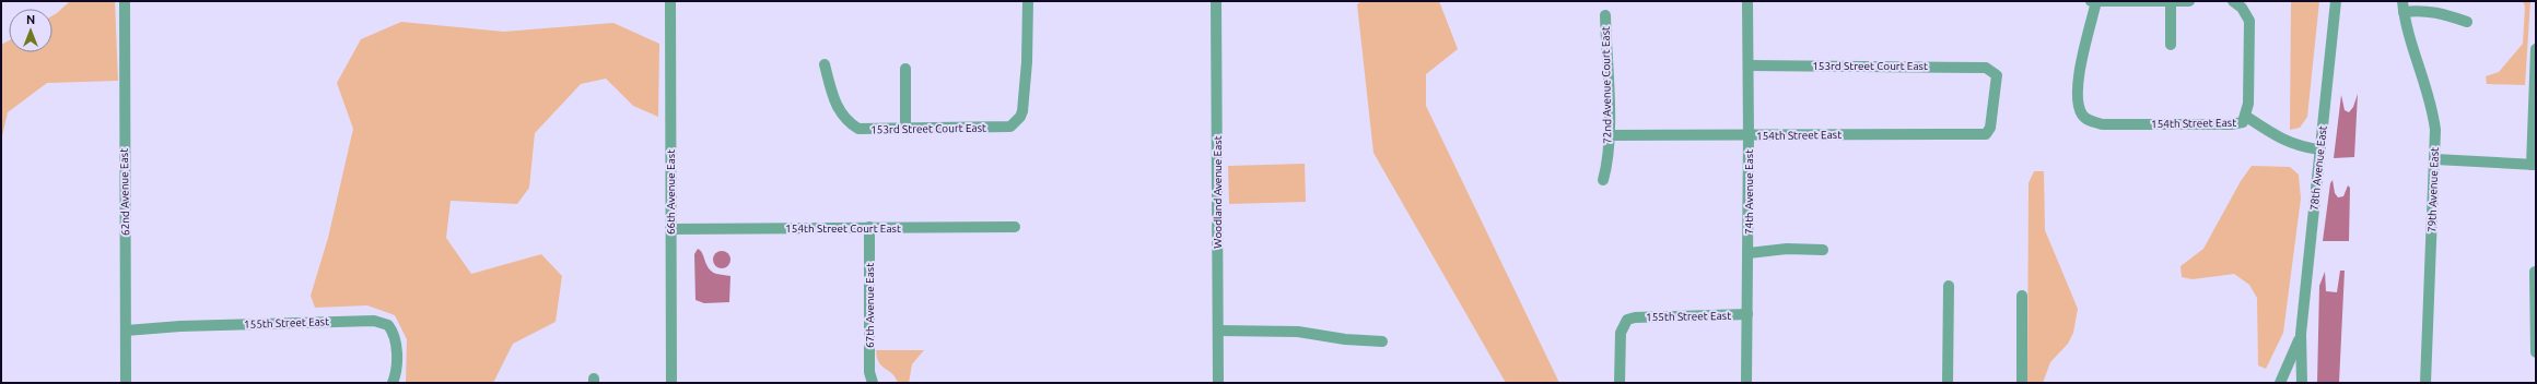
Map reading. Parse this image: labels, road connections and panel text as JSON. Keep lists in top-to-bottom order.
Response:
{
  "streets": {
    "street": [
      "153rd Street Court East",
      "72nd Avenue Court East",
      "154th Street East",
      "78th Avenue East",
      "79th Avenue East",
      "62nd Avenue East",
      "66th Avenue East",
      "Woodland Avenue East",
      "74th Avenue East",
      "154th Street Court East",
      "67th Avenue East",
      "155th Street East"
    ]
  },
  "crossings": [
    ["153rd Street Court East", "154th Street East"],
    ["153rd Street Court East", "74th Avenue East"],
    ["72nd Avenue Court East", "154th Street East"],
    ["154th Street East", "78th Avenue East"],
    ["154th Street East", "74th Avenue East"],
    ["62nd Avenue East", "155th Street East"],
    ["66th Avenue East", "154th Street Court East"],
    ["74th Avenue East", "155th Street East"],
    ["154th Street Court East", "67th Avenue East"]
  ],
  "north": "top"
}
